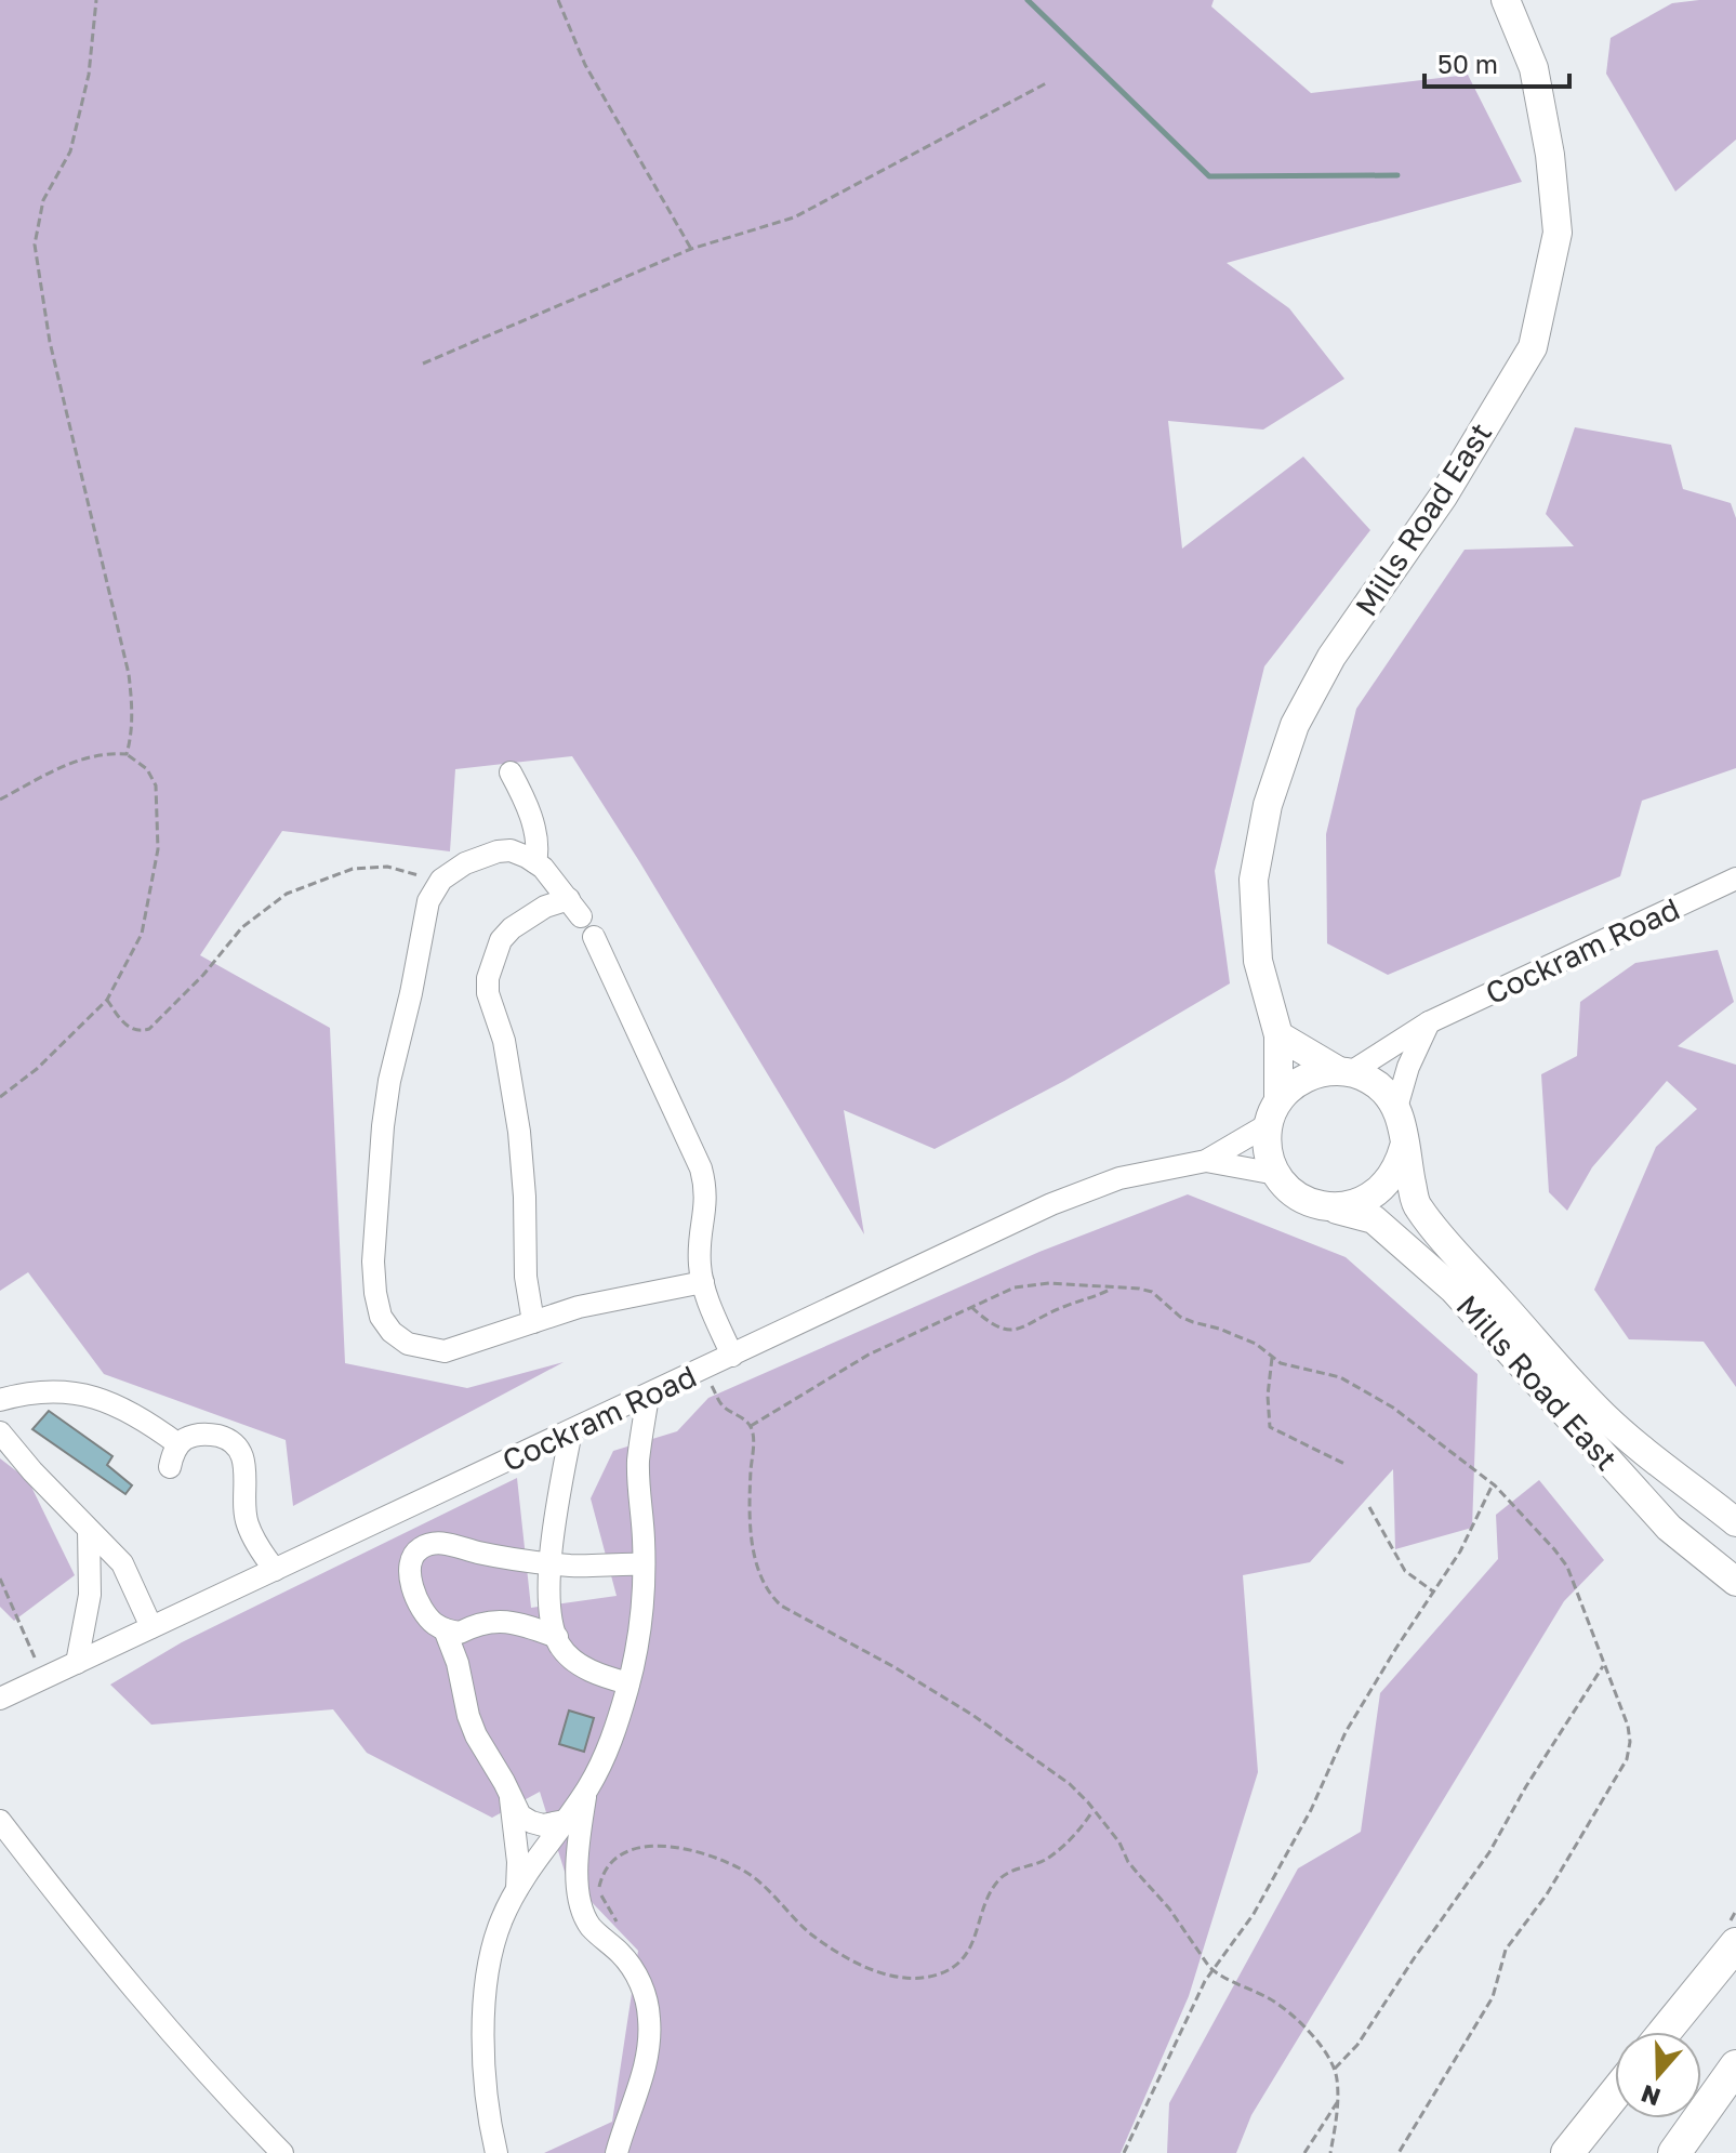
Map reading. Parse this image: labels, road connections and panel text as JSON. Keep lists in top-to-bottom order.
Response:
{
  "streets": {
    "main road": ["Mills Road East"],
    "street": ["Cockram Road"]
  },
  "crossings": [
    ["Mills Road East", "Cockram Road"]
  ],
  "scale_bar": "50 m",
  "north": "bottom"
}
